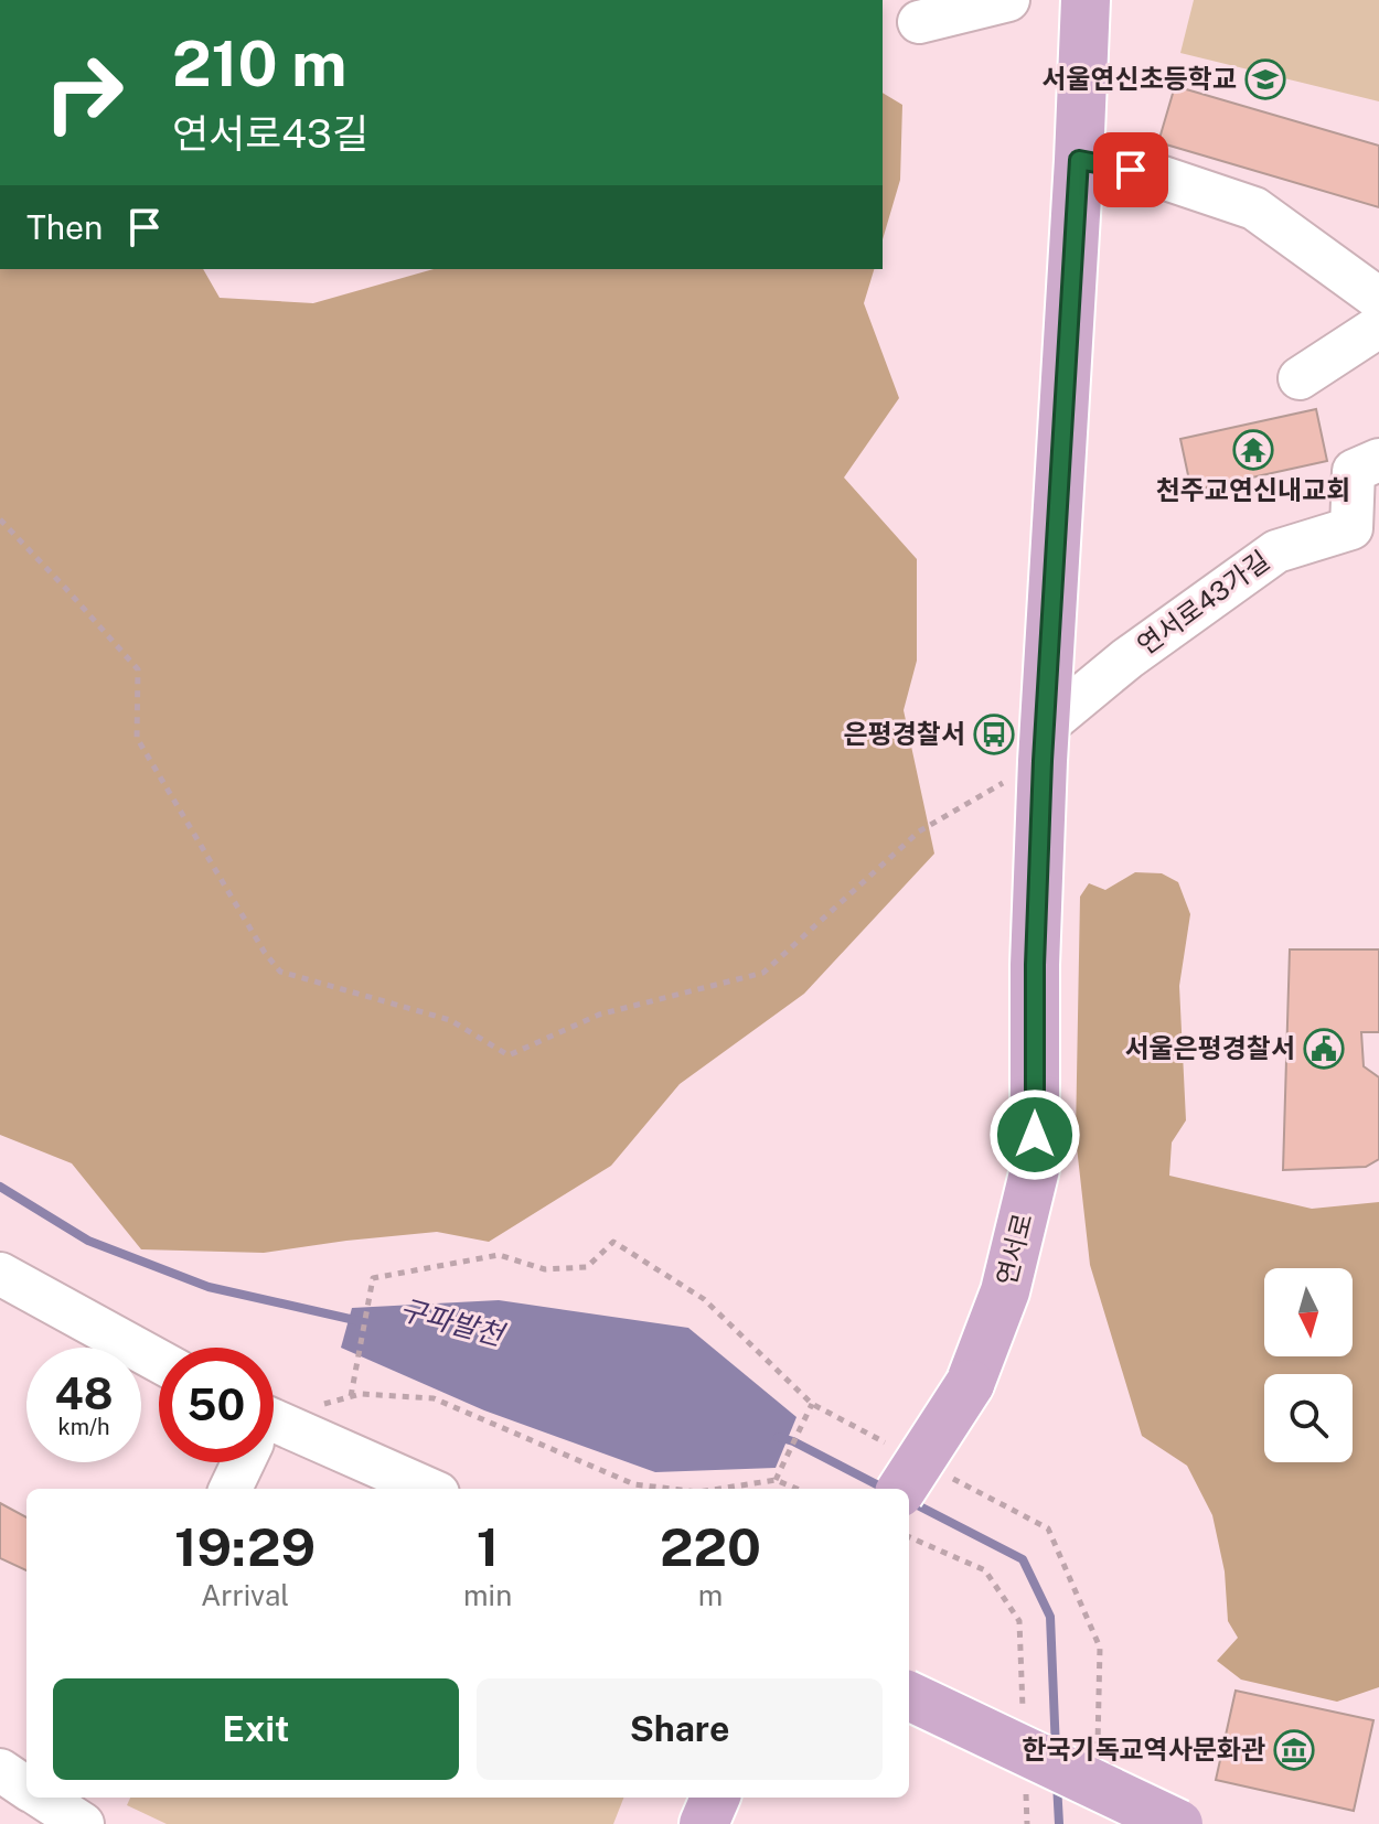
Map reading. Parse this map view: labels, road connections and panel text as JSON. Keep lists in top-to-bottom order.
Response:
{
  "streets": {
    "main road": ["연서로"],
    "street": ["연서로43가길"]
  },
  "crossings": [
    ["연서로43가길", "연서로"]
  ],
  "water": ["구파발천"],
  "places": {
    "school or university": ["서울연신초등학교"],
    "temple": ["천주교연신내교회"],
    "bus stop": ["은평경찰서"],
    "public building": ["서울은평경찰서"],
    "museum": ["한국기독교역사문화관"]
  },
  "north": "bottom",
  "page": {
    "turn": ["210 m", "연서로43길"],
    "then": "Then",
    "speed": "48 km/h",
    "limit": "50",
    "eta": [
      "19:29",
      "Arrival",
      "1",
      "min",
      "220",
      "m"
    ],
    "buttons": ["Exit", "Share"]
  }
}
